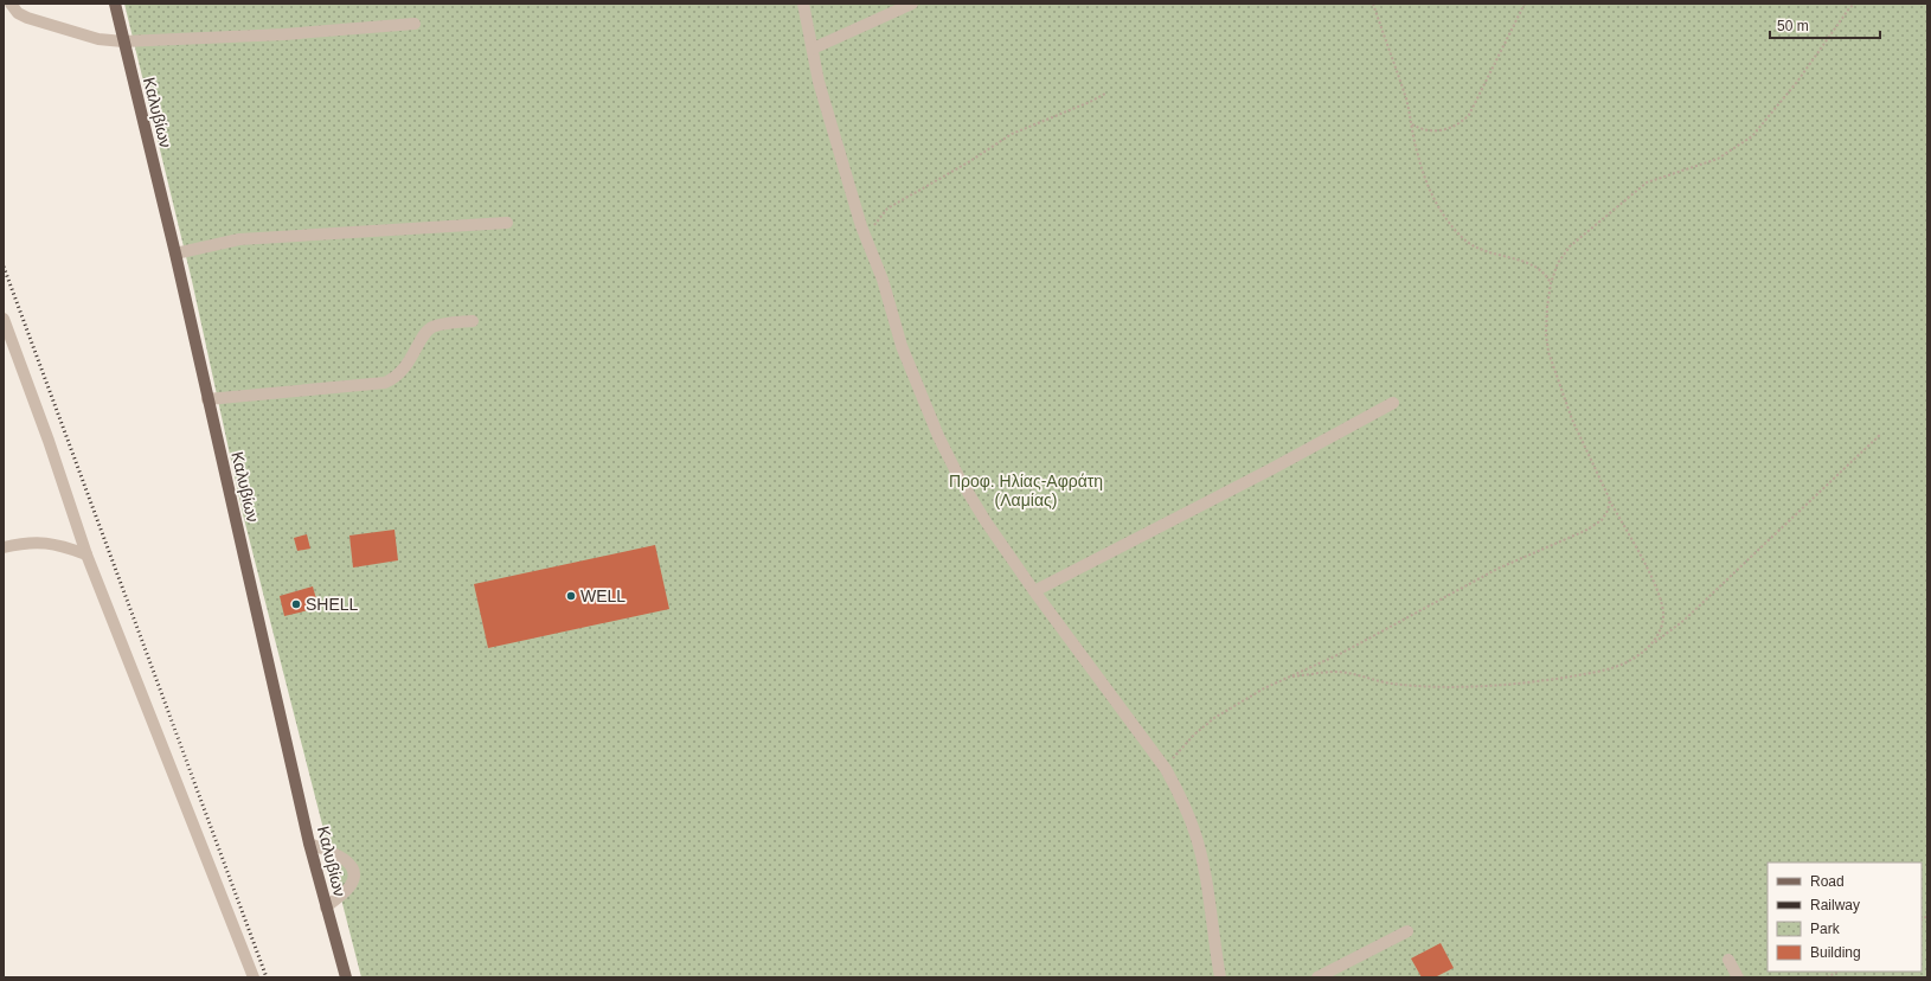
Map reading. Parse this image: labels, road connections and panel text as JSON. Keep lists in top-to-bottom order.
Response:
{
  "streets": {
    "main road": ["Καλυβίων"]
  },
  "parks": ["Προφ. Ηλίας-Αφράτη (Λαμίας)"],
  "places": ["WELL", "SHELL"],
  "legend": [
    "Road",
    "Railway",
    "Park",
    "Building"
  ],
  "scale_bar": "50 m"
}
